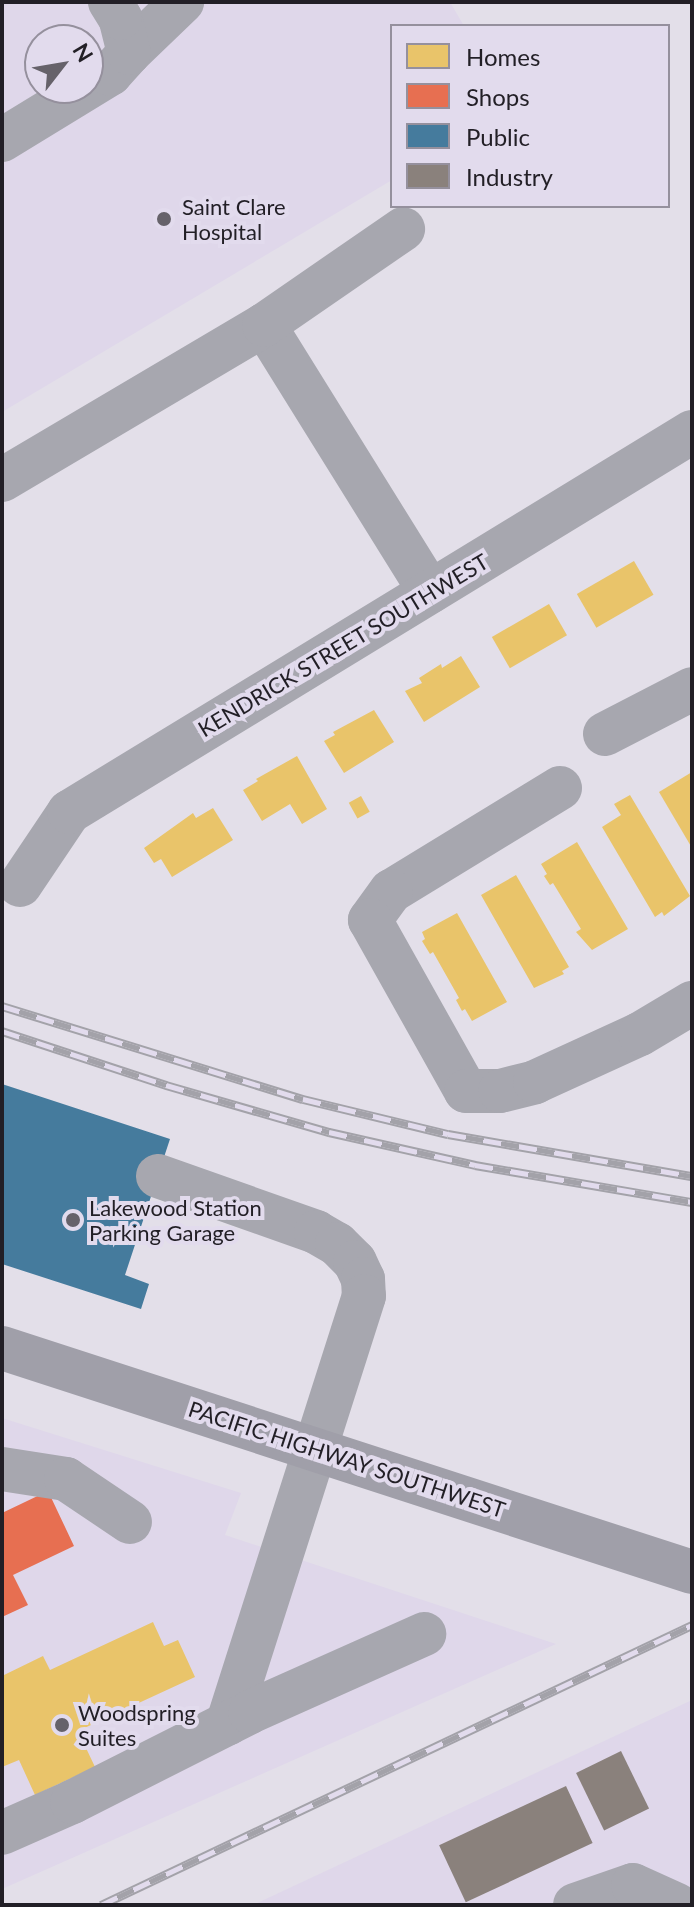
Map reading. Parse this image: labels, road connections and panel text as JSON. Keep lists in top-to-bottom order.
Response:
{
  "streets": {
    "main road": ["PACIFIC HIGHWAY SOUTHWEST"],
    "street": ["KENDRICK STREET SOUTHWEST"]
  },
  "places": ["Saint Clare Hospital", "Lakewood Station Parking Garage", "Woodspring Suites"],
  "legend": [
    "Homes",
    "Shops",
    "Public",
    "Industry"
  ],
  "north": "top right"
}
